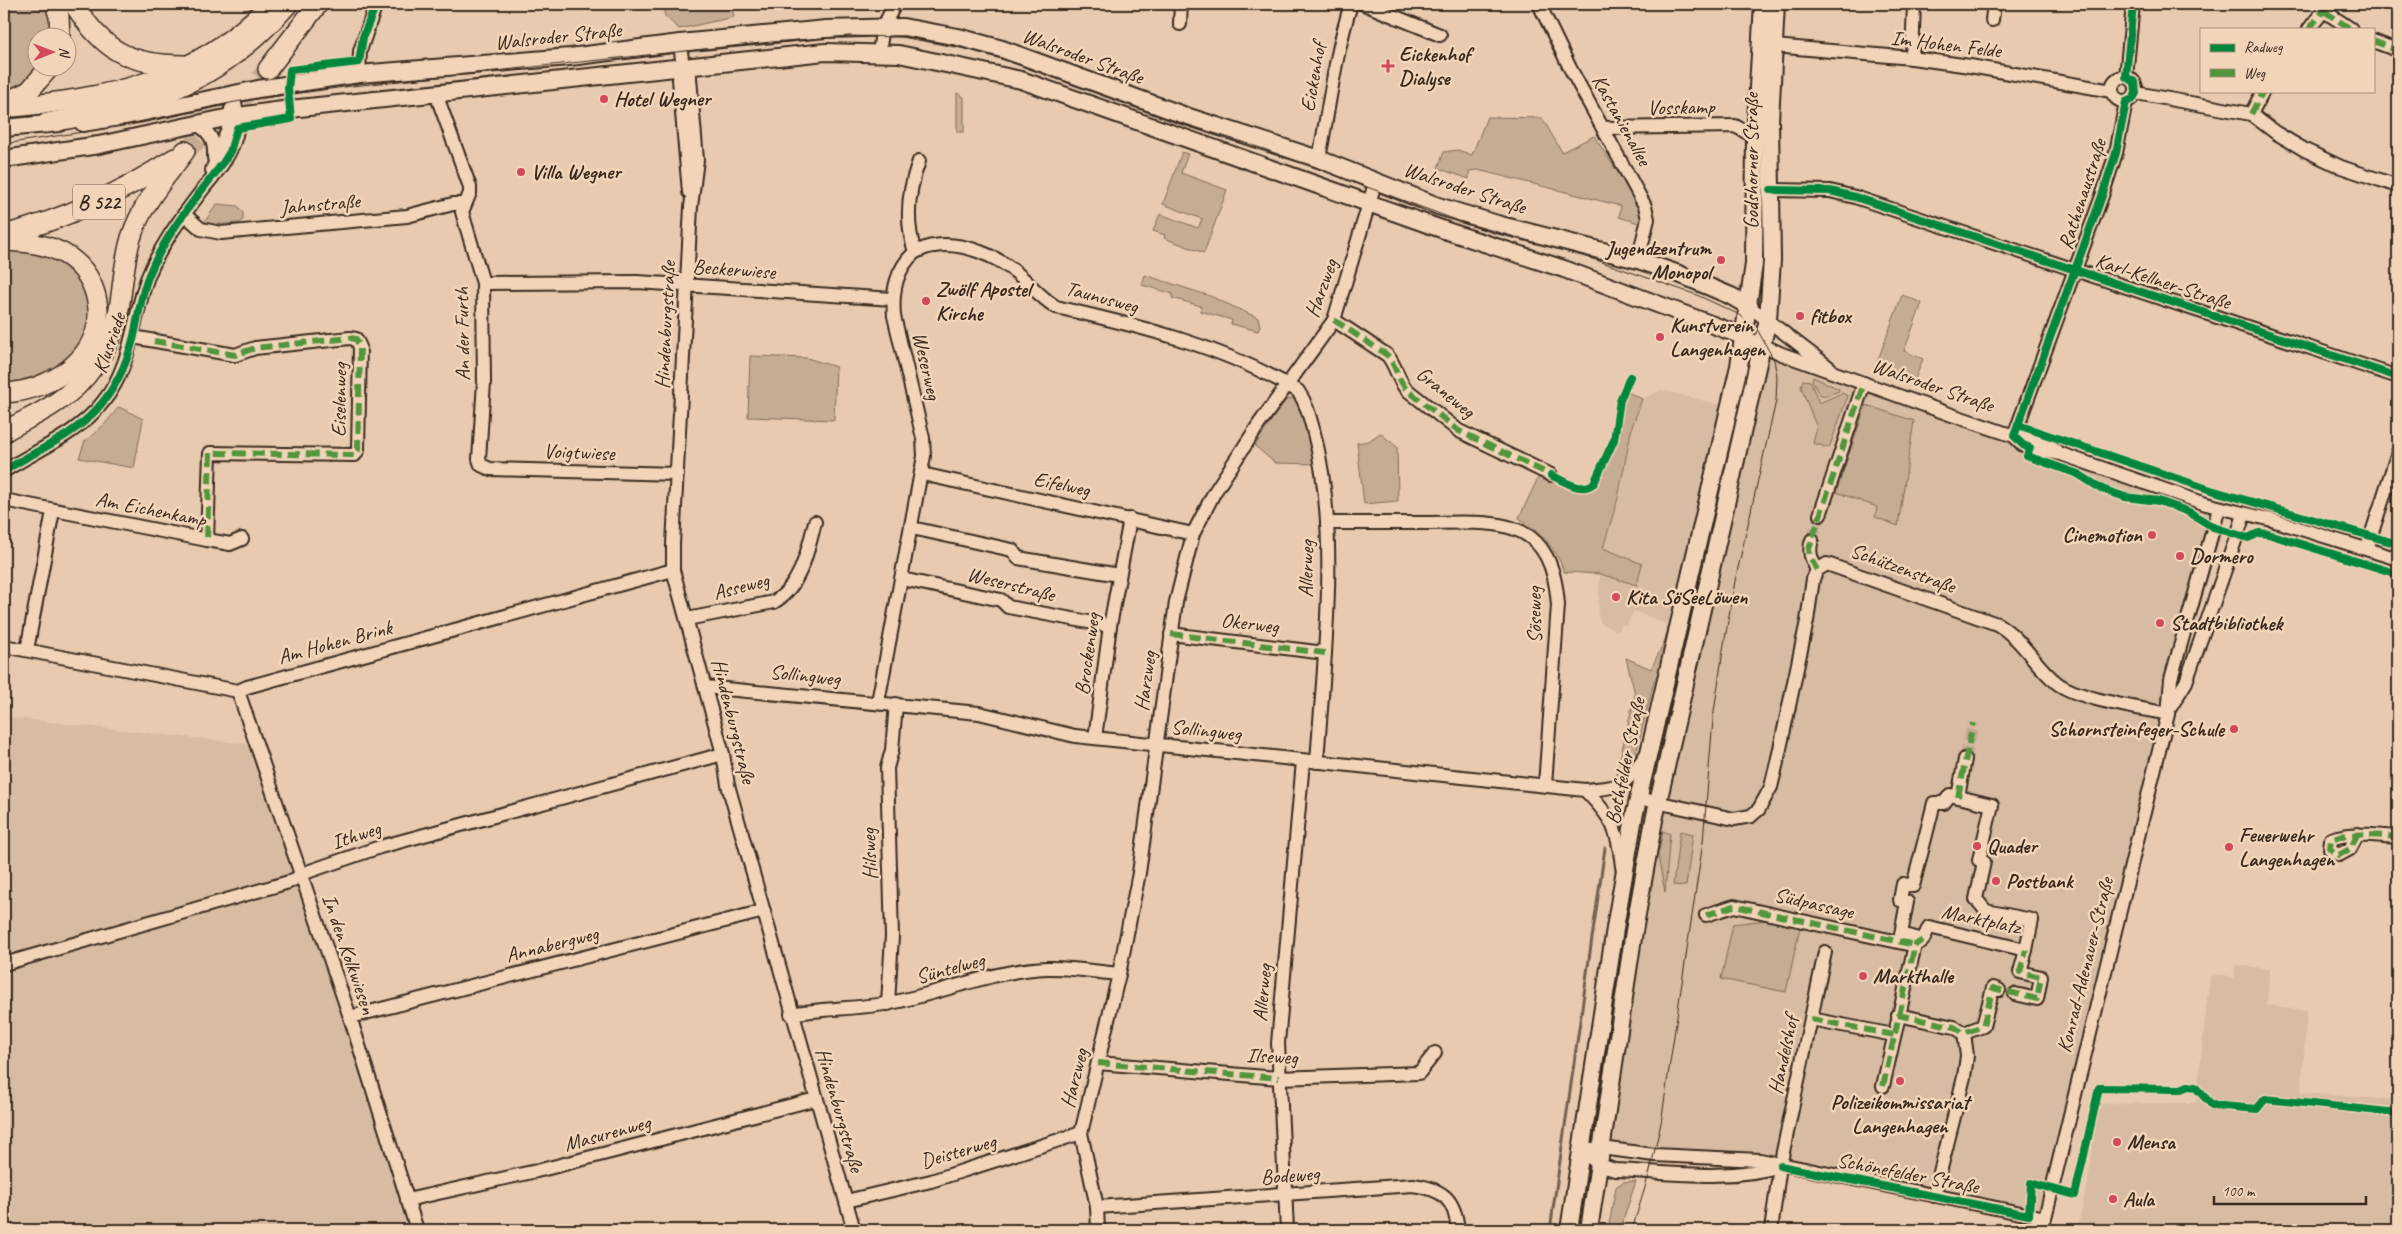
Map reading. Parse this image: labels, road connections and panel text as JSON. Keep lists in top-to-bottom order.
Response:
{
  "streets": {
    "highway": ["B 522"],
    "main road": ["Walsroder Straße", "Godshorner Straße", "Bothfelder Straße"],
    "street": [
      "Im Hohen Felde",
      "Eickenhof",
      "Vosskamp",
      "Kastanienallee",
      "Rathenaustraße",
      "Jahnstraße",
      "Beckerwiese",
      "Karl-Kellner-Straße",
      "Harzweg",
      "Taunusweg",
      "Hindenburgstraße",
      "An der Furth",
      "Klusriede",
      "Weserweg",
      "Graneweg",
      "Eiselenweg",
      "Voigtwiese",
      "Eifelweg",
      "Am Eichenkamp",
      "Schützenstraße",
      "Allerweg",
      "Weserstraße",
      "Asseweg",
      "Söseweg",
      "Okerweg",
      "Am Hohen Brink",
      "Brockenweg",
      "Sollingweg",
      "Ithweg",
      "Hilsweg",
      "Südpassage",
      "Marktplatz",
      "Annabergweg",
      "In den Kolkwiesen",
      "Konrad-Adenauer-Straße",
      "Süntelweg",
      "Handelshof",
      "Ilseweg",
      "Masurenweg",
      "Deisterweg",
      "Schönefelder Straße",
      "Bodeweg"
    ]
  },
  "crossings": [
    ["Walsroder Straße", "Eickenhof"],
    ["Walsroder Straße", "Kastanienallee"],
    ["Walsroder Straße", "Godshorner Straße"],
    ["Walsroder Straße", "Rathenaustraße"],
    ["Walsroder Straße", "Harzweg"],
    ["Walsroder Straße", "Hindenburgstraße"],
    ["Walsroder Straße", "An der Furth"],
    ["Walsroder Straße", "Klusriede"],
    ["Walsroder Straße", "Bothfelder Straße"],
    ["Walsroder Straße", "Konrad-Adenauer-Straße"],
    ["Im Hohen Felde", "Godshorner Straße"],
    ["Im Hohen Felde", "Rathenaustraße"],
    ["Vosskamp", "Kastanienallee"],
    ["Vosskamp", "Godshorner Straße"],
    ["Godshorner Straße", "Karl-Kellner-Straße"],
    ["Godshorner Straße", "Bothfelder Straße"],
    ["Rathenaustraße", "Karl-Kellner-Straße"],
    ["Jahnstraße", "An der Furth"],
    ["Jahnstraße", "Klusriede"],
    ["Beckerwiese", "Hindenburgstraße"],
    ["Beckerwiese", "An der Furth"],
    ["Beckerwiese", "Weserweg"],
    ["Harzweg", "Taunusweg"],
    ["Harzweg", "Graneweg"],
    ["Harzweg", "Eifelweg"],
    ["Harzweg", "Allerweg"],
    ["Harzweg", "Okerweg"],
    ["Harzweg", "Sollingweg"],
    ["Harzweg", "Süntelweg"],
    ["Harzweg", "Ilseweg"],
    ["Harzweg", "Deisterweg"],
    ["Harzweg", "Bodeweg"],
    ["Taunusweg", "Weserweg"],
    ["Taunusweg", "Allerweg"],
    ["Hindenburgstraße", "Voigtwiese"],
    ["Hindenburgstraße", "Asseweg"],
    ["Hindenburgstraße", "Am Hohen Brink"],
    ["Hindenburgstraße", "Sollingweg"],
    ["Hindenburgstraße", "Ithweg"],
    ["Hindenburgstraße", "Annabergweg"],
    ["Hindenburgstraße", "Süntelweg"],
    ["Hindenburgstraße", "Masurenweg"],
    ["Hindenburgstraße", "Deisterweg"],
    ["An der Furth", "Voigtwiese"],
    ["Klusriede", "Eiselenweg"],
    ["Weserweg", "Eifelweg"],
    ["Weserweg", "Weserstraße"],
    ["Weserweg", "Sollingweg"],
    ["Eiselenweg", "Am Eichenkamp"],
    ["Eifelweg", "Brockenweg"],
    ["Schützenstraße", "Bothfelder Straße"],
    ["Schützenstraße", "Konrad-Adenauer-Straße"],
    ["Allerweg", "Söseweg"],
    ["Allerweg", "Okerweg"],
    ["Allerweg", "Sollingweg"],
    ["Allerweg", "Ilseweg"],
    ["Allerweg", "Bodeweg"],
    ["Weserstraße", "Brockenweg"],
    ["Söseweg", "Sollingweg"],
    ["Am Hohen Brink", "In den Kolkwiesen"],
    ["Brockenweg", "Sollingweg"],
    ["Sollingweg", "Bothfelder Straße"],
    ["Sollingweg", "Hilsweg"],
    ["Bothfelder Straße", "Schönefelder Straße"],
    ["Ithweg", "In den Kolkwiesen"],
    ["Hilsweg", "Süntelweg"],
    ["Südpassage", "Marktplatz"],
    ["Annabergweg", "In den Kolkwiesen"],
    ["In den Kolkwiesen", "Masurenweg"],
    ["Konrad-Adenauer-Straße", "Schönefelder Straße"],
    ["Handelshof", "Schönefelder Straße"]
  ],
  "places": {
    "health": ["Eickenhof Dialyse"],
    "other": [
      "Hotel Wegner",
      "Villa Wegner",
      "Jugendzentrum Monopol",
      "Zwölf Apostel Kirche",
      "fitbox",
      "Kunstverein Langenhagen",
      "Cinemotion",
      "Dormero",
      "Kita SöSeeLöwen",
      "Stadtbibliothek",
      "Schornsteinfeger-Schule",
      "Quader",
      "Feuerwehr Langenhagen",
      "Postbank",
      "Markthalle",
      "Polizeikommissariat Langenhagen",
      "Mensa",
      "Aula"
    ]
  },
  "legend": ["Radweg", "Weg"],
  "scale_bar": "100 m",
  "north": "right"
}
